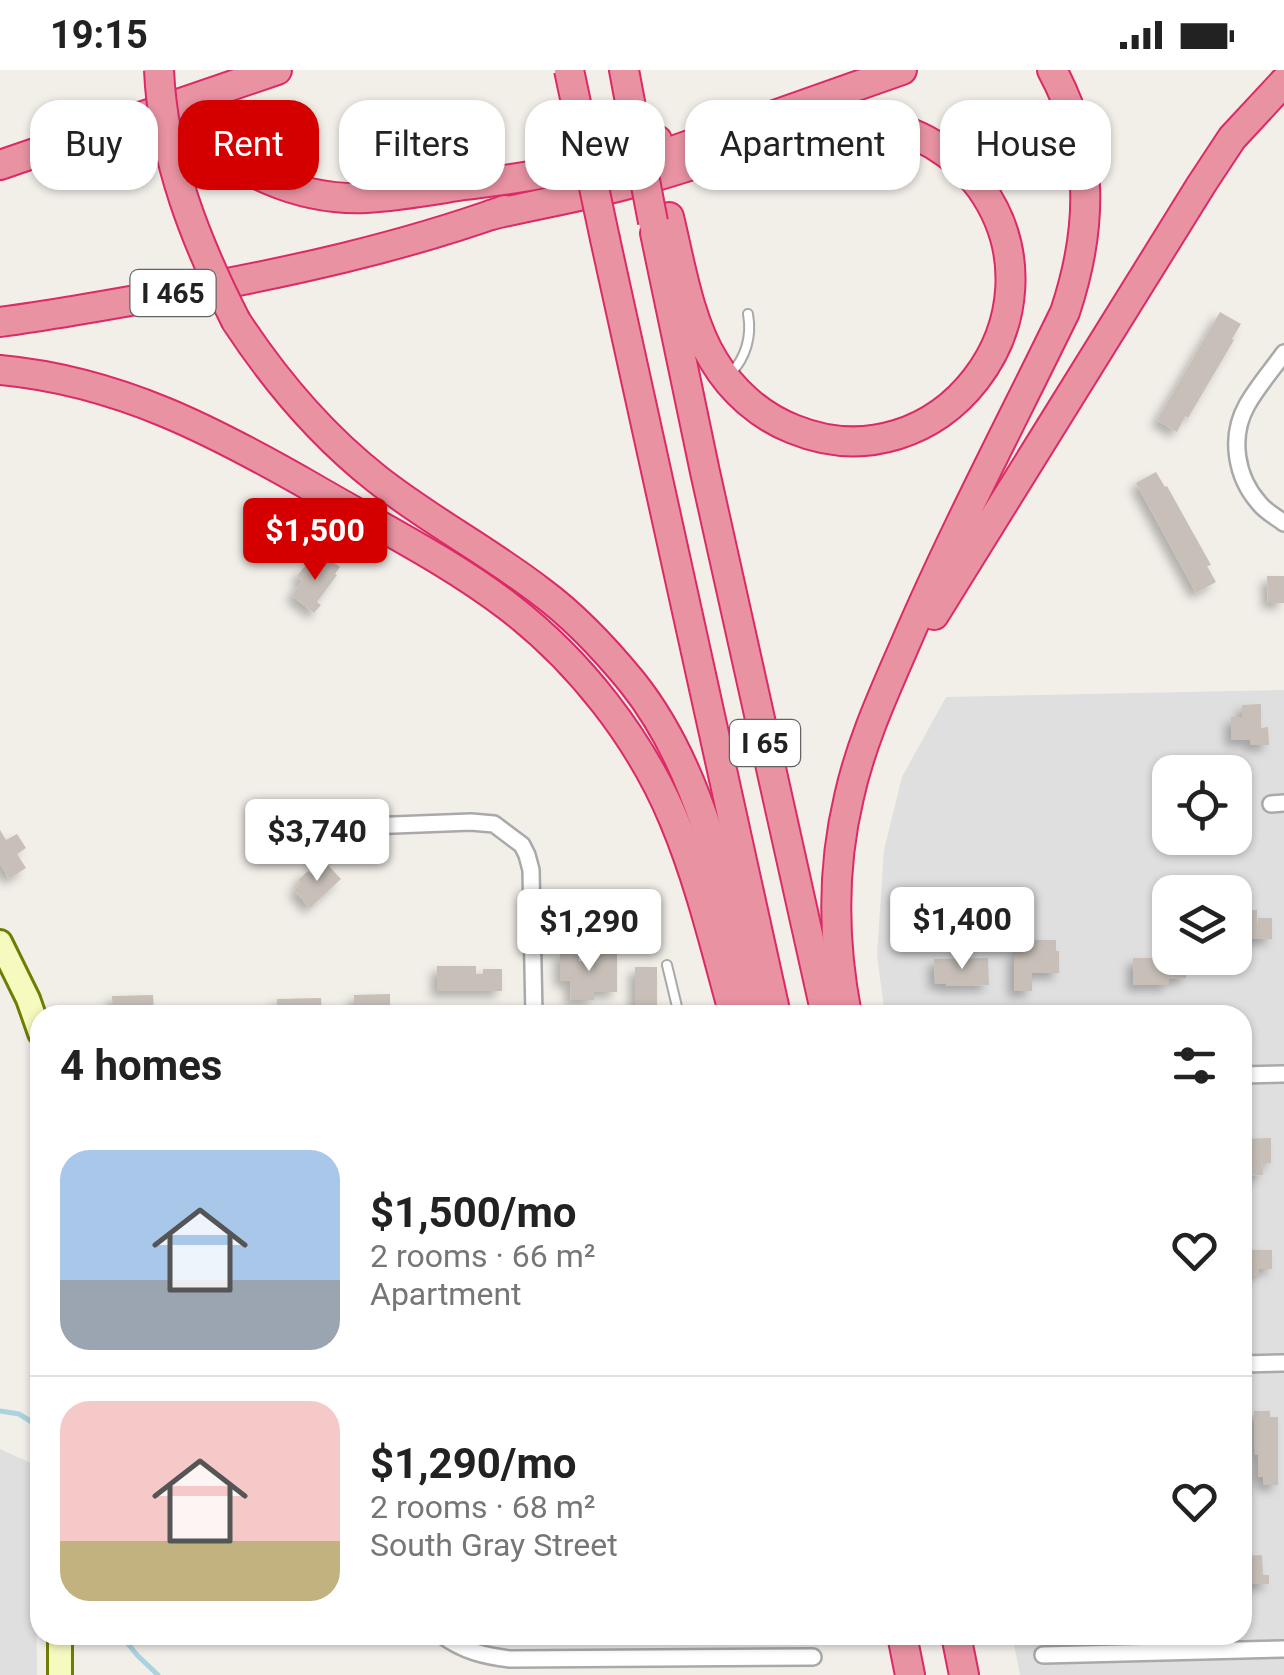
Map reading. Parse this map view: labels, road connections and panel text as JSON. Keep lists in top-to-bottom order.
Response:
{
  "streets": {
    "highway": ["I 465", "I 65"]
  },
  "page": {
    "status": "19:15",
    "chip": [
      "Buy",
      "Rent",
      "Filters",
      "New",
      "Apartment",
      "House"
    ],
    "price": [
      "$1,500",
      "$3,740",
      "$1,400",
      "$1,290"
    ],
    "heading": "4 homes",
    "list": [
      {
        "name": "$1,500/mo",
        "note": "2 rooms · 66 m² · Apartment"
      },
      {
        "name": "$1,290/mo",
        "note": "2 rooms · 68 m² · South Gray Street"
      }
    ]
  }
}
